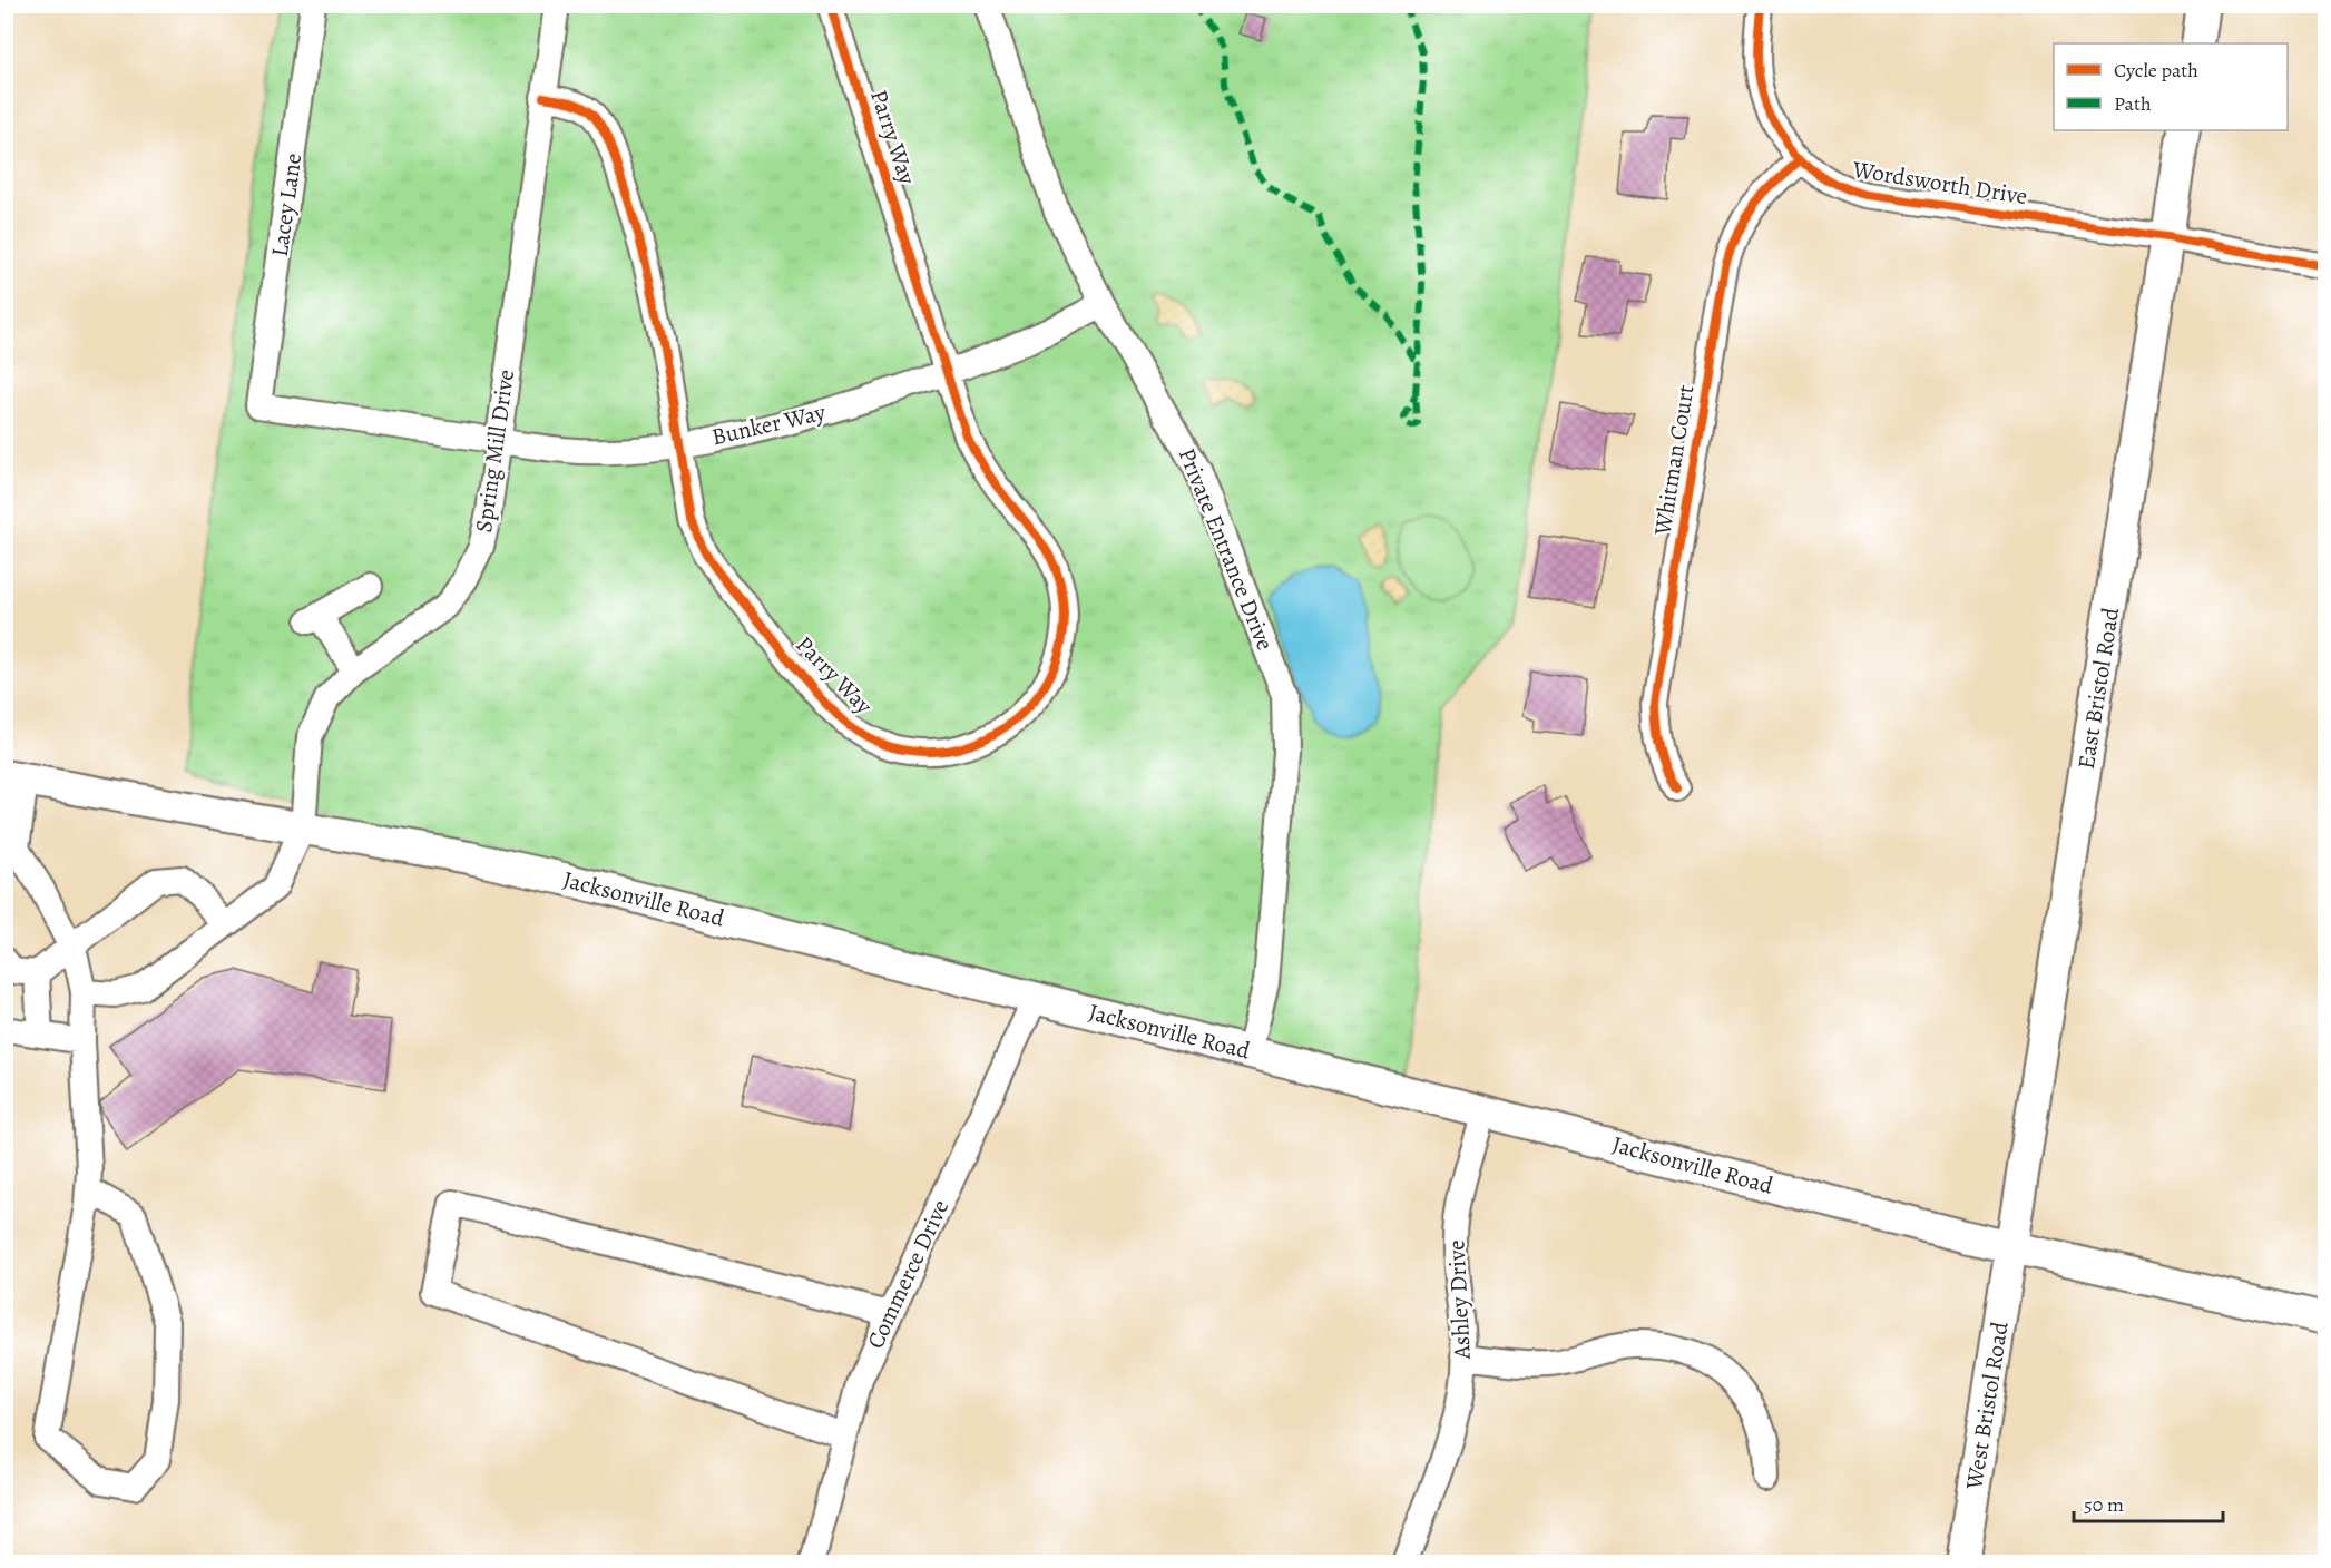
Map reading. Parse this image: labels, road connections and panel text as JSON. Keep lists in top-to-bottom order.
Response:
{
  "streets": {
    "main road": ["East Bristol Road", "Jacksonville Road", "West Bristol Road"],
    "street": [
      "Parry Way",
      "Wordsworth Drive",
      "Lacey Lane",
      "Bunker Way",
      "Spring Mill Drive",
      "Whitman Court",
      "Private Entrance Drive",
      "Commerce Drive",
      "Ashley Drive"
    ]
  },
  "crossings": [
    ["Parry Way", "Bunker Way"],
    ["Parry Way", "Spring Mill Drive"],
    ["Wordsworth Drive", "Whitman Court"],
    ["Wordsworth Drive", "East Bristol Road"],
    ["Lacey Lane", "Bunker Way"],
    ["Bunker Way", "Spring Mill Drive"],
    ["Bunker Way", "Private Entrance Drive"],
    ["Spring Mill Drive", "Jacksonville Road"],
    ["Private Entrance Drive", "Jacksonville Road"],
    ["East Bristol Road", "Jacksonville Road"],
    ["East Bristol Road", "West Bristol Road"],
    ["Jacksonville Road", "Commerce Drive"],
    ["Jacksonville Road", "Ashley Drive"],
    ["Jacksonville Road", "West Bristol Road"]
  ],
  "legend": ["Cycle path", "Path"],
  "scale_bar": "50 m"
}
